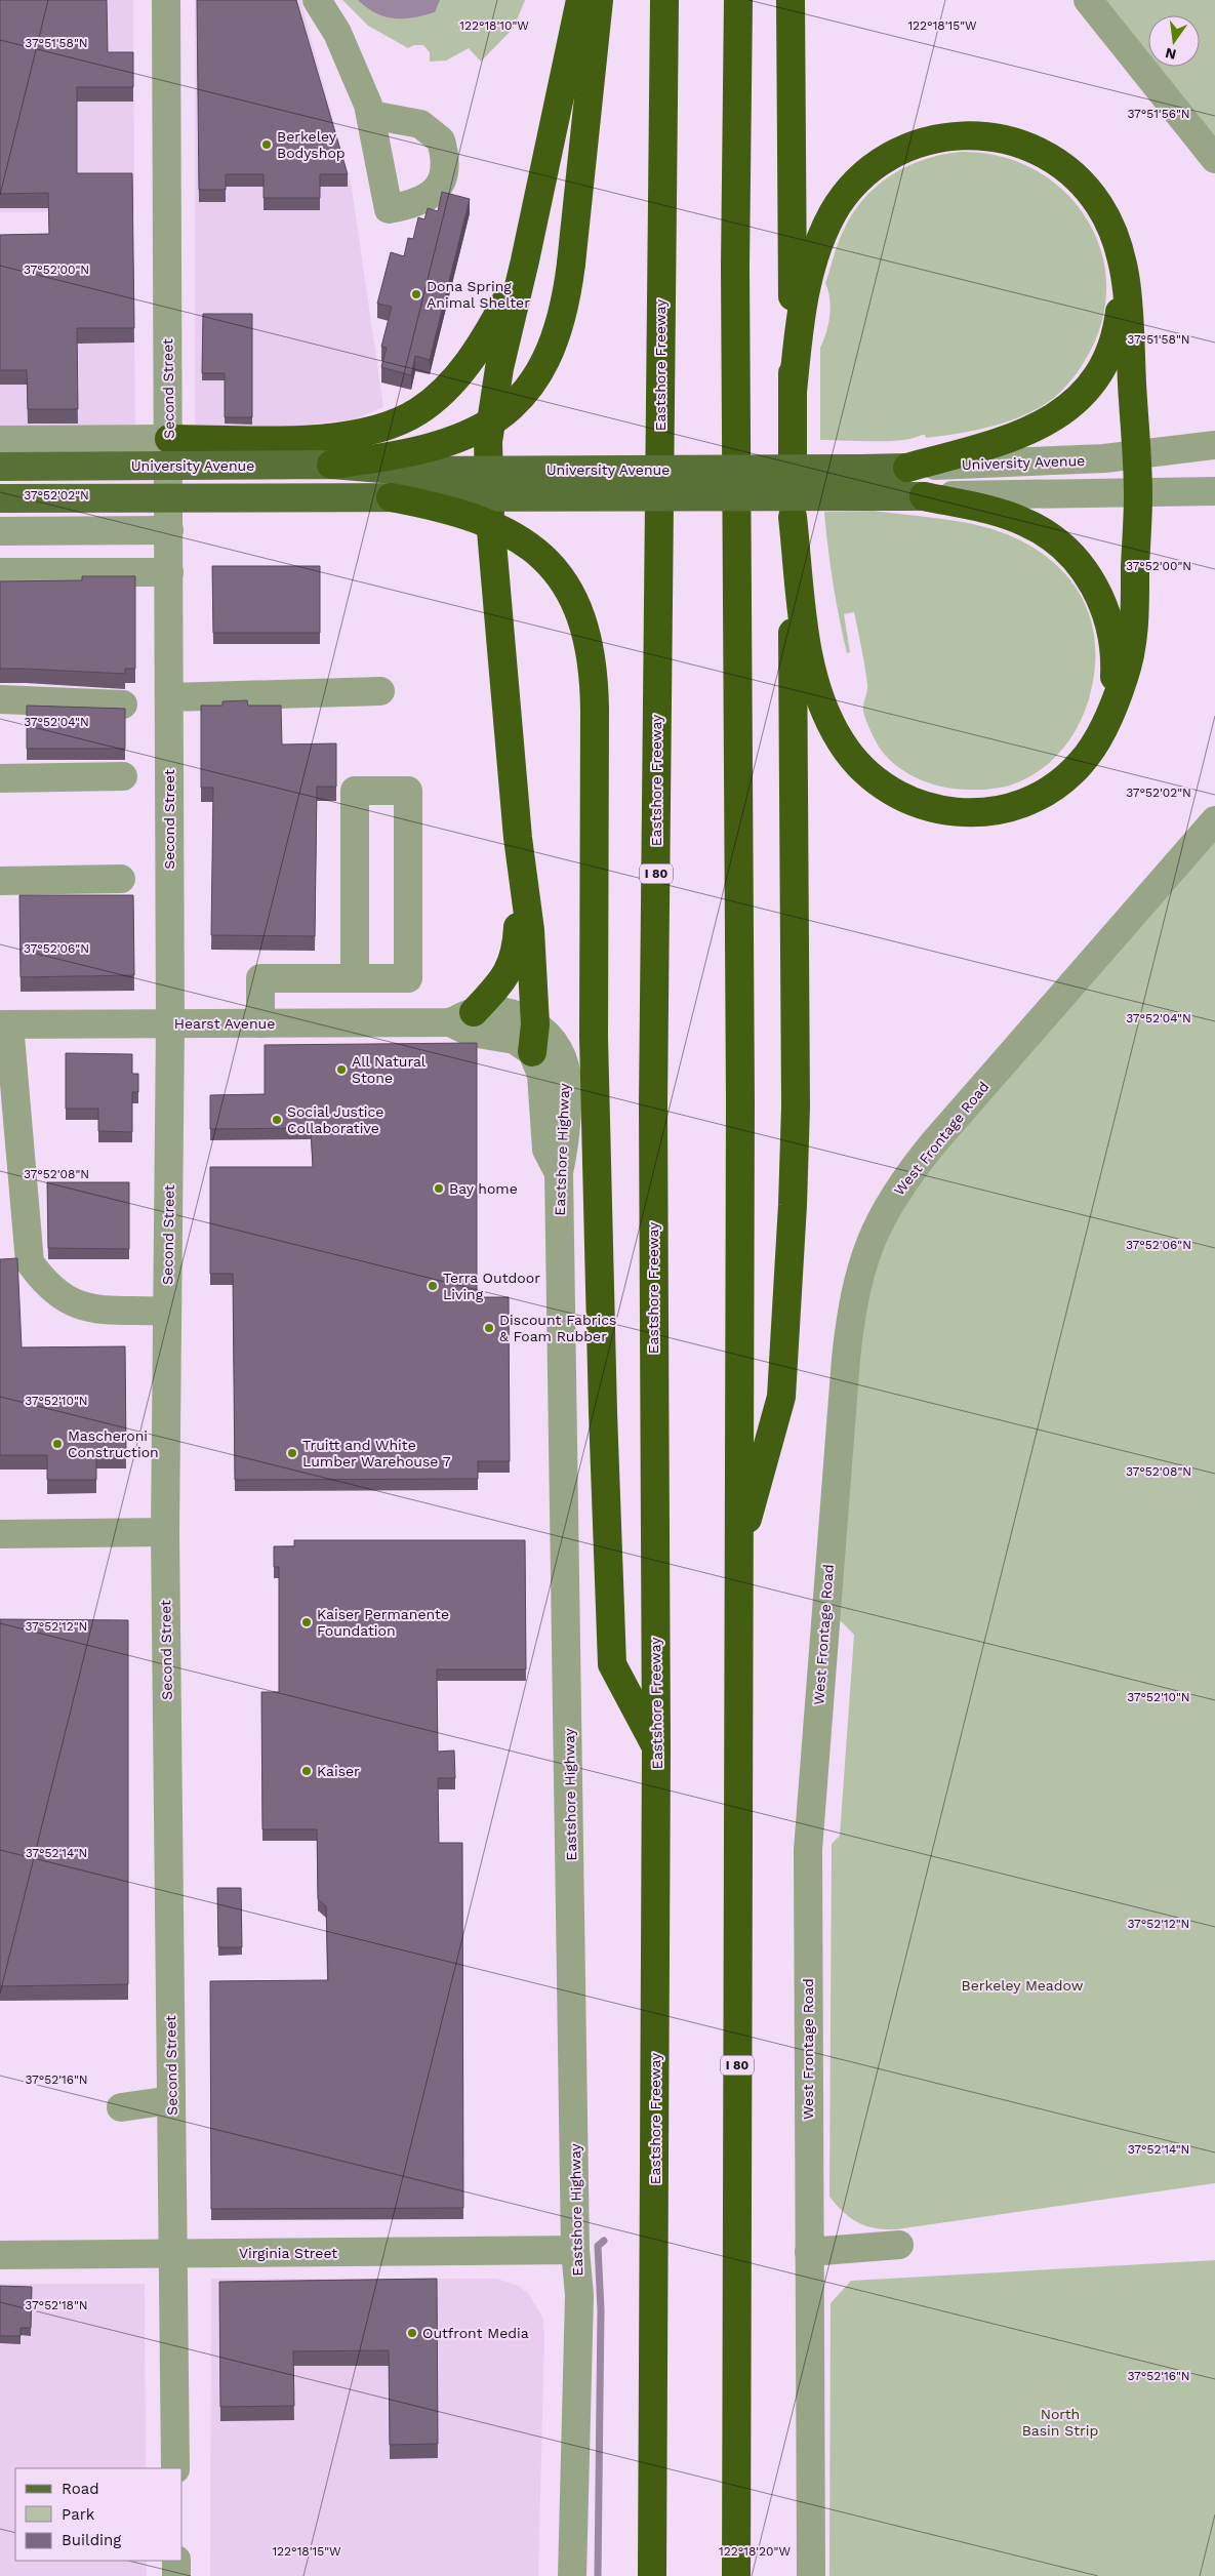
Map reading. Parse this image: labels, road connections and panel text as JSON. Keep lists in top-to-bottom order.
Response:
{
  "streets": {
    "highway": ["Eastshore Freeway", "I 80"],
    "main road": ["University Avenue"],
    "street": [
      "Second Street",
      "Hearst Avenue",
      "West Frontage Road",
      "Eastshore Highway",
      "Virginia Street"
    ]
  },
  "crossings": [
    ["Second Street", "Hearst Avenue"],
    ["Second Street", "Virginia Street"],
    ["Hearst Avenue", "Eastshore Highway"],
    ["Eastshore Highway", "Virginia Street"]
  ],
  "parks": ["Berkeley Meadow", "North Basin Strip"],
  "places": [
    "Berkeley Bodyshop",
    "Dona Spring Animal Shelter",
    "All Natural Stone",
    "Social Justice Collaborative",
    "Bay home",
    "Terra Outdoor Living",
    "Discount Fabrics & Foam Rubber",
    "Mascheroni Construction",
    "Truitt and White Lumber Warehouse 7",
    "Kaiser Permanente Foundation",
    "Kaiser",
    "Outfront Media"
  ],
  "legend": ["Road", "Park", "Building"],
  "north": "bottom",
  "coordinates": [
    "122°18'10\"W",
    "122°18'15\"W",
    "37°51'58\"N",
    "37°51'56\"N",
    "37°52'00\"N",
    "37°52'02\"N",
    "37°52'04\"N",
    "37°52'06\"N",
    "37°52'08\"N",
    "37°52'10\"N",
    "37°52'12\"N",
    "37°52'14\"N",
    "37°52'16\"N",
    "37°52'18\"N",
    "122°18'20\"W"
  ]
}
